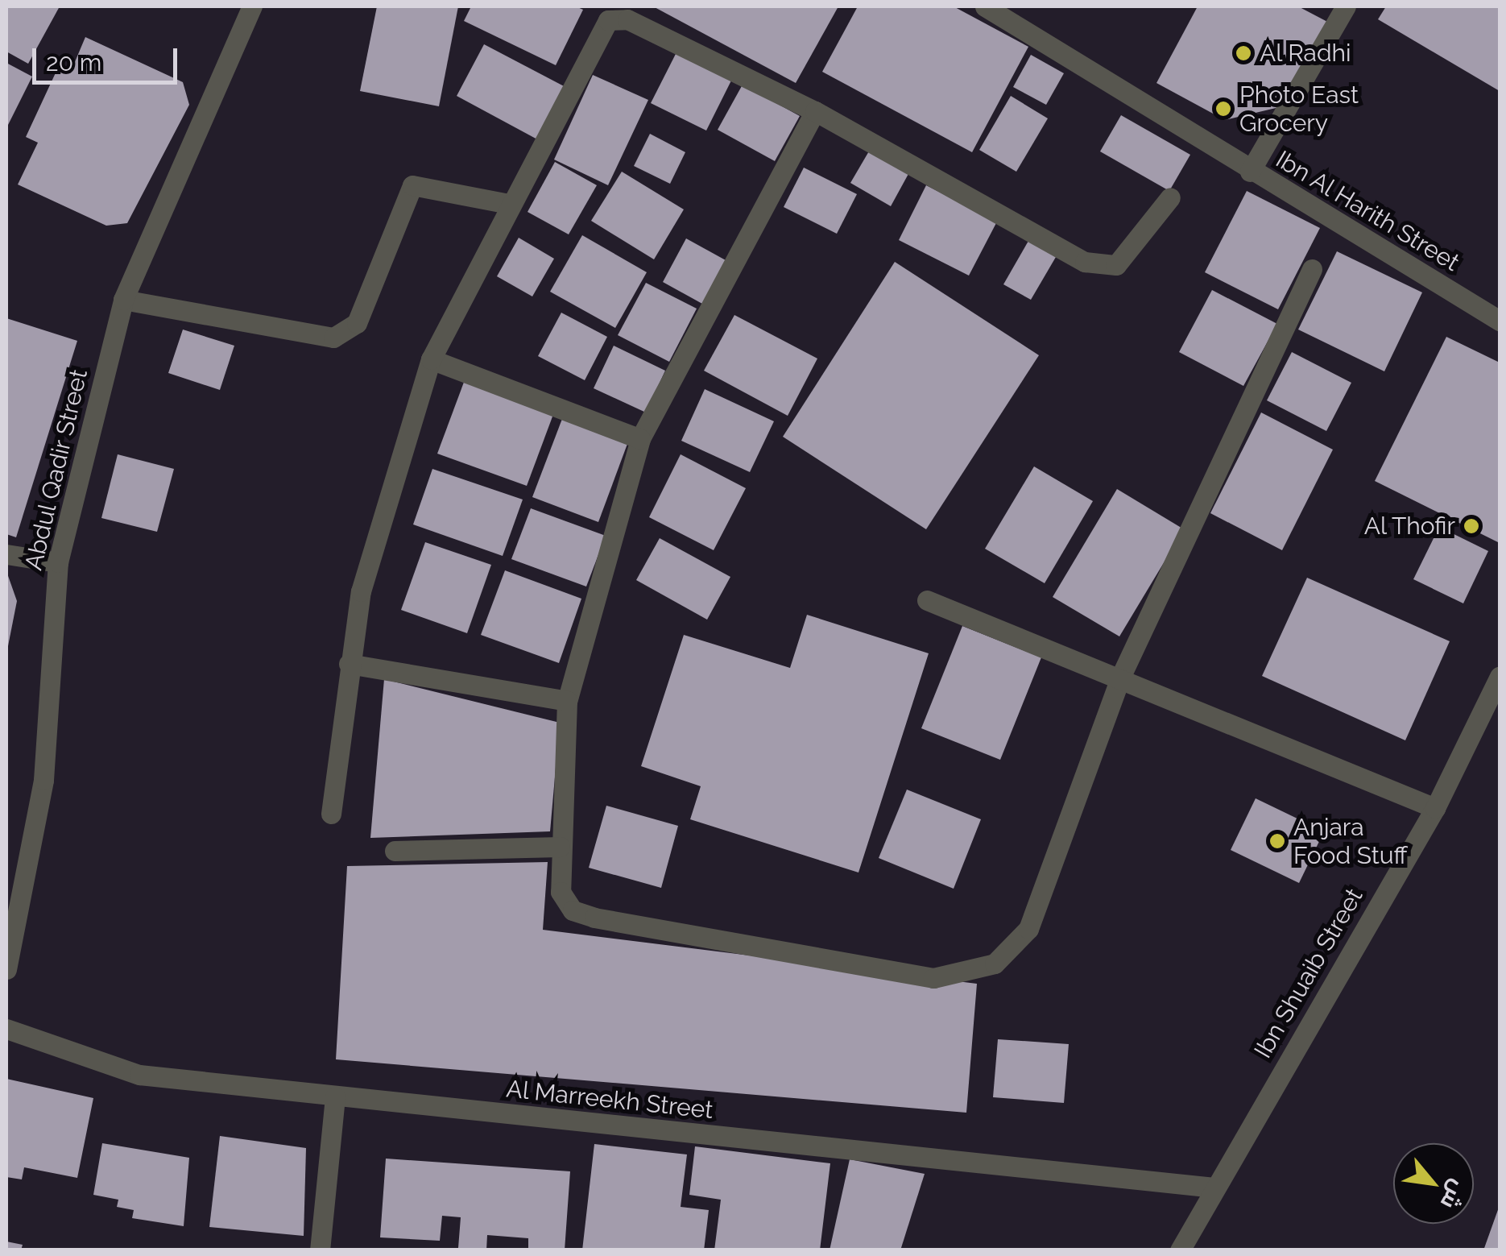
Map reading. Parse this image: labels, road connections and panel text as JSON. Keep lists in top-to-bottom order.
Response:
{
  "streets": {
    "street": [
      "Ibn Al Harith Street",
      "Abdul Qadir Street",
      "Ibn Shuaib Street",
      "Al Marreekh Street"
    ]
  },
  "crossings": [
    ["Ibn Shuaib Street", "Al Marreekh Street"]
  ],
  "places": [
    "Al Radhi",
    "Photo East Grocery",
    "Al Thofir",
    "Anjara Food Stuff"
  ],
  "scale_bar": "20 m",
  "north": "bottom right"
}
